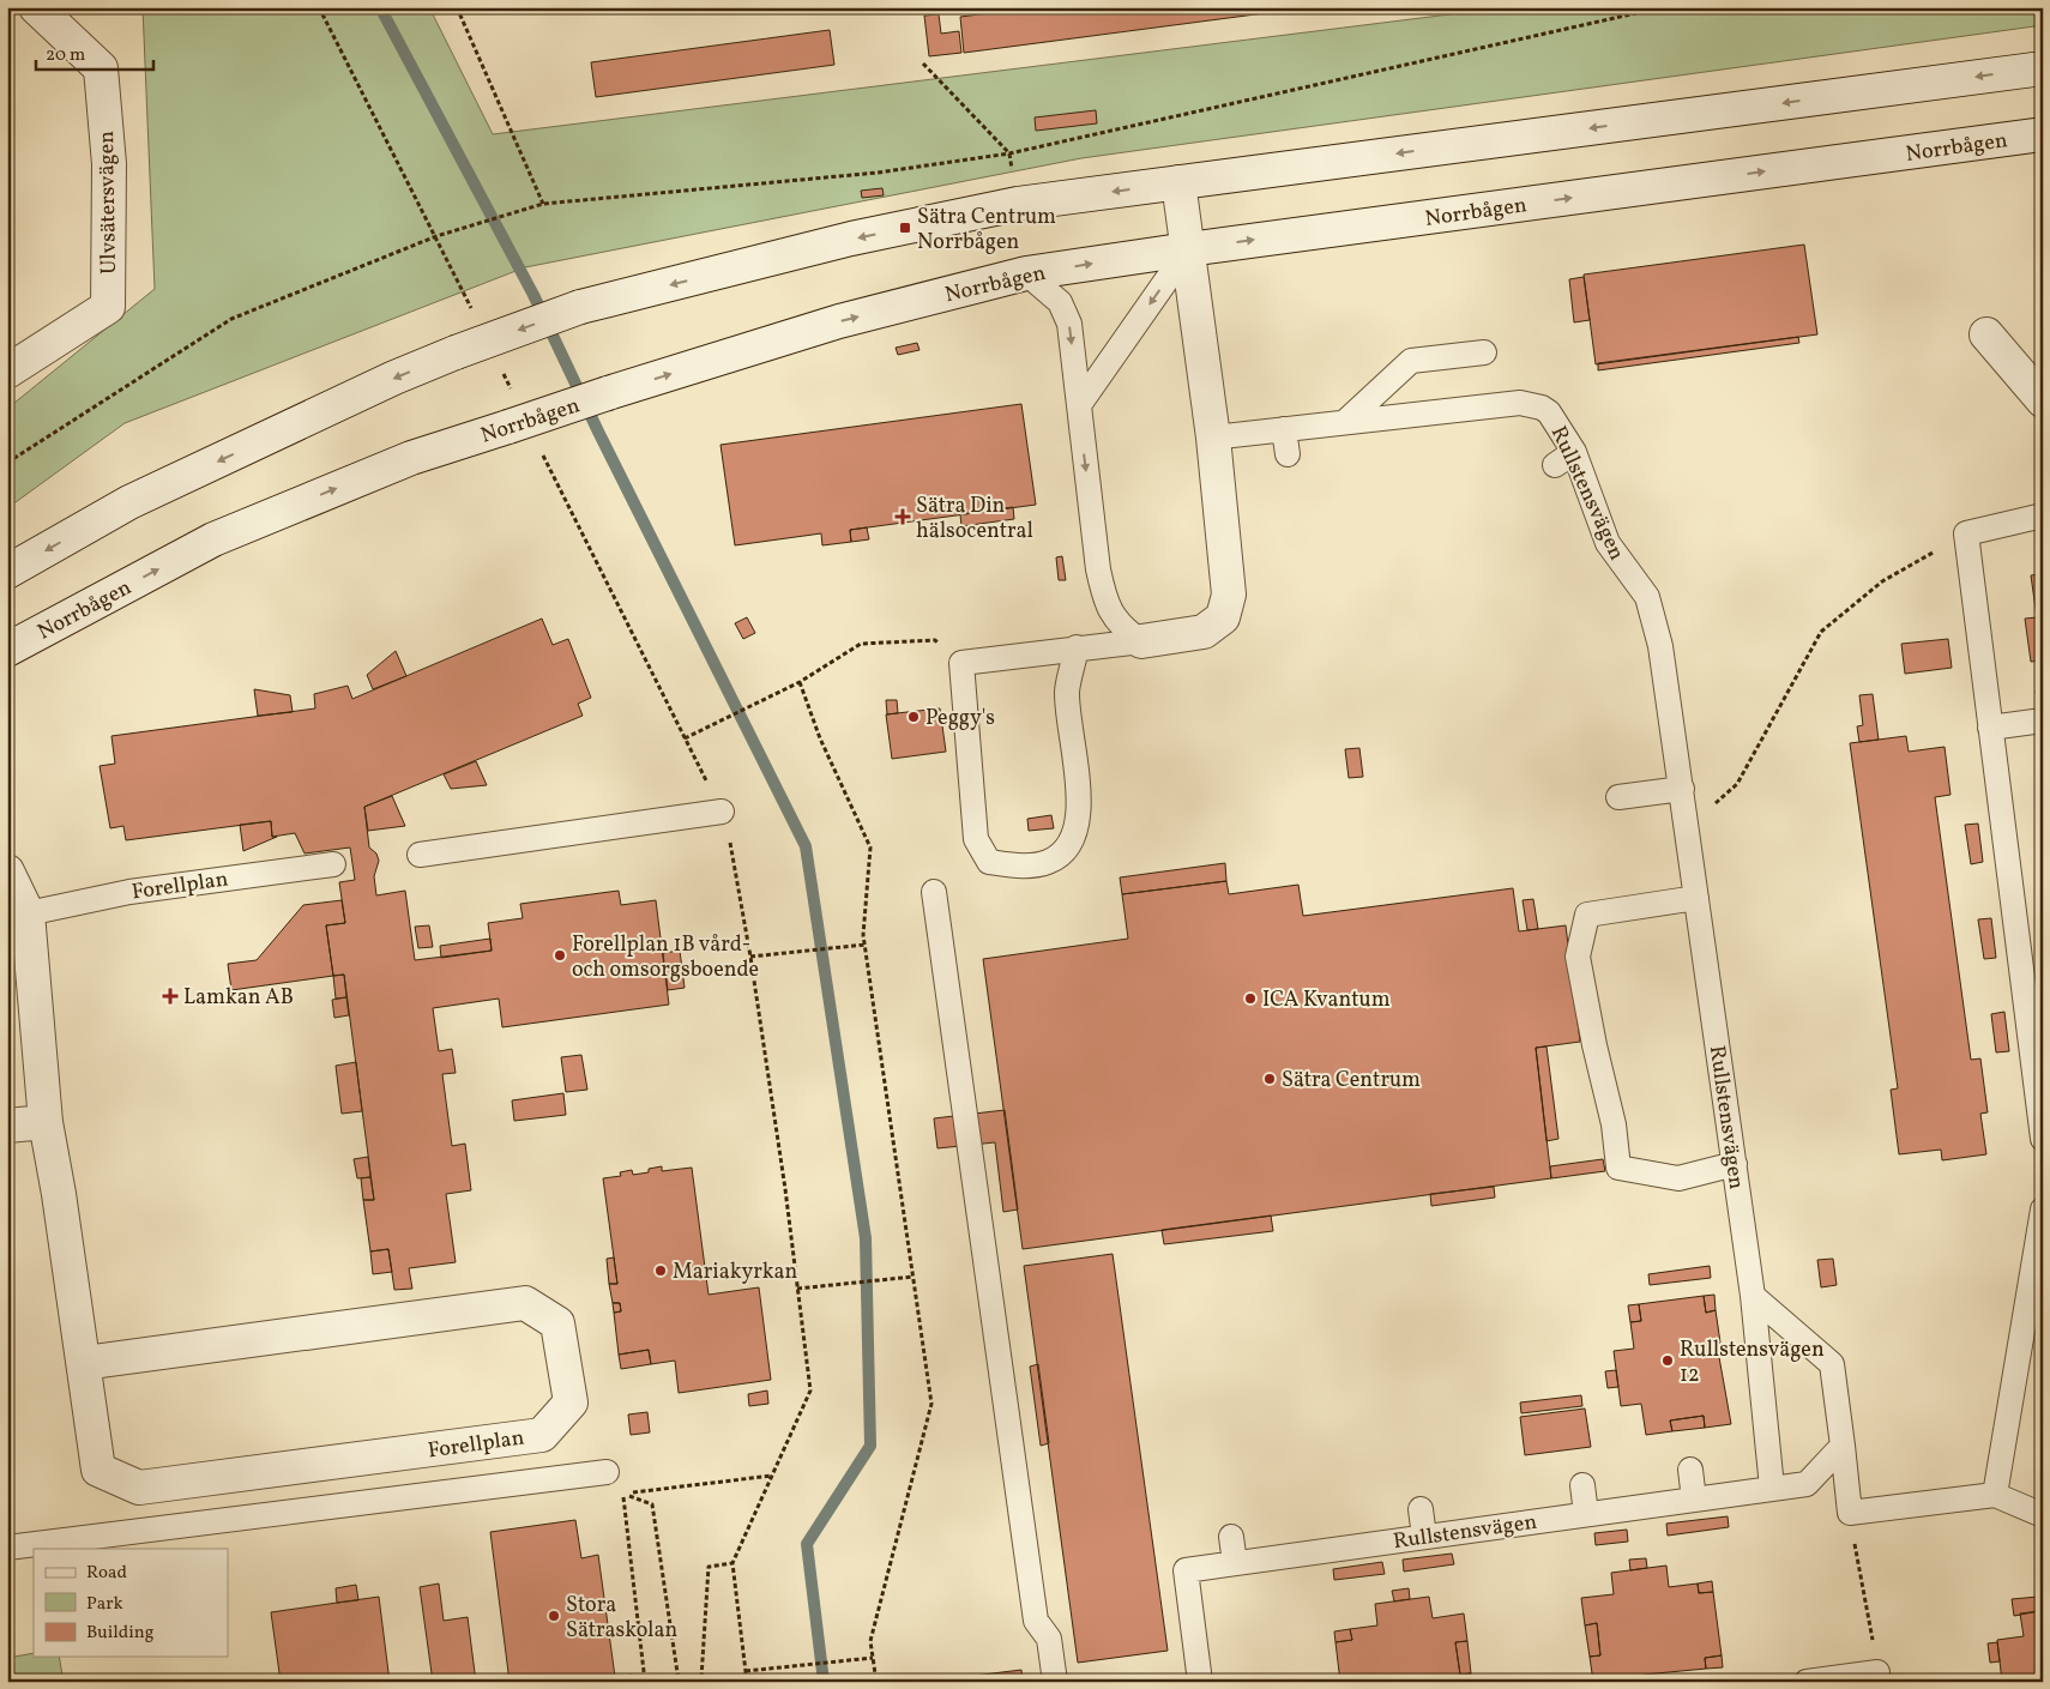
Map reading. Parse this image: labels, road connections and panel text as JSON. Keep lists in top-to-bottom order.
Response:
{
  "streets": {
    "street": ["Norrbågen", "Ulvsätersvägen", "Forellplan"],
    "lane": ["Rullstensvägen"]
  },
  "places": {
    "transit": ["Sätra Centrum Norrbågen"],
    "health": ["Sätra Din hälsocentral", "Lamkan AB"],
    "other": [
      "Peggy's",
      "Forellplan 1B vård- och omsorgsboende",
      "ICA Kvantum",
      "Sätra Centrum",
      "Mariakyrkan",
      "Rullstensvägen 12",
      "Stora Sätraskolan"
    ]
  },
  "legend": ["Road", "Park", "Building"],
  "scale_bar": "20 m"
}
